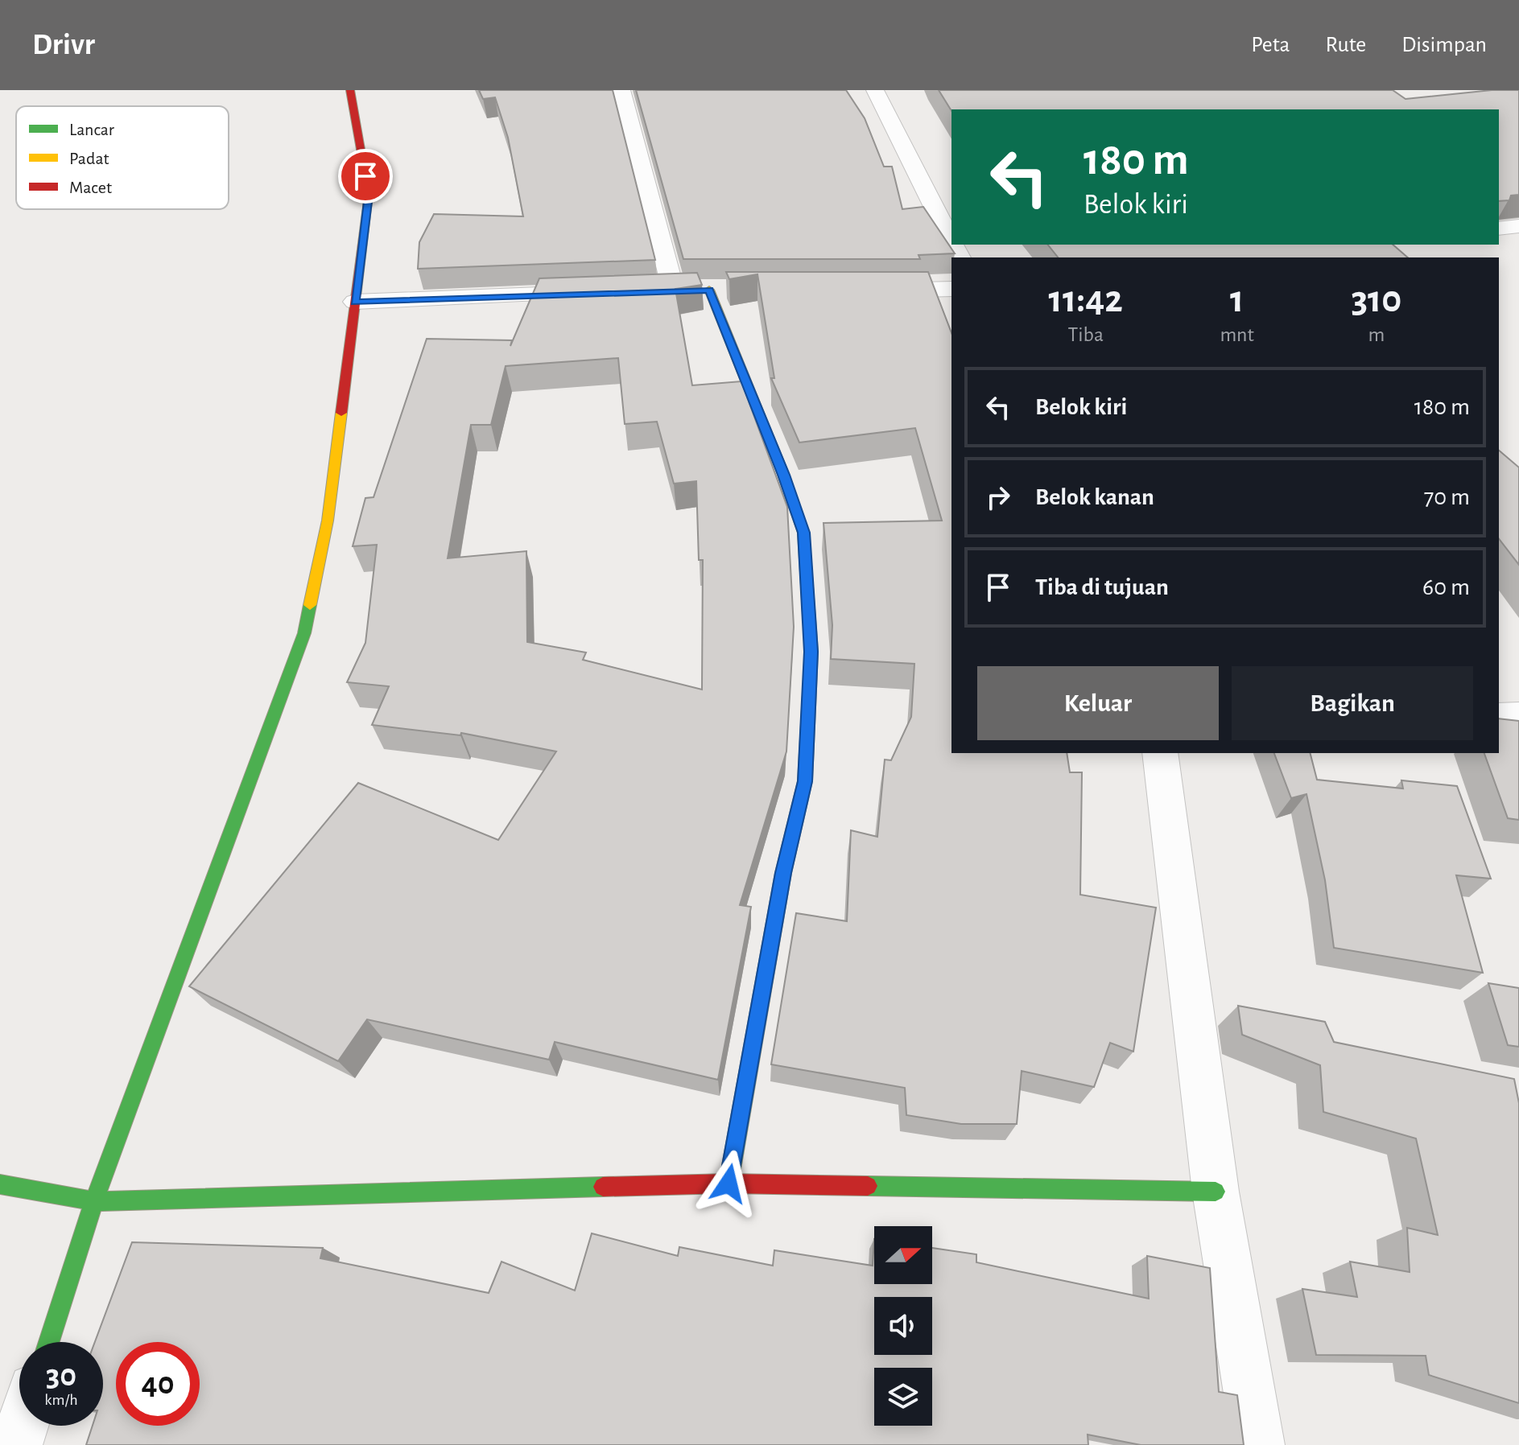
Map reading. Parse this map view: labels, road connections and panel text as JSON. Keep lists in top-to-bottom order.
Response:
{
  "legend": ["Lancar", "Padat", "Macet"],
  "north": "right",
  "page": {
    "header": "Drivr",
    "nav": ["Peta", "Rute", "Disimpan"],
    "turn": ["180 m", "Belok kiri"],
    "eta": [
      "11:42",
      "Tiba",
      "1",
      "mnt",
      "310",
      "m"
    ],
    "list": [
      {
        "name": "Belok kiri",
        "value": "180 m"
      },
      {
        "name": "Belok kanan",
        "value": "70 m"
      },
      {
        "name": "Tiba di tujuan",
        "value": "60 m"
      }
    ],
    "buttons": ["Keluar", "Bagikan"],
    "speed": "30 km/h",
    "limit": "40"
  }
}
